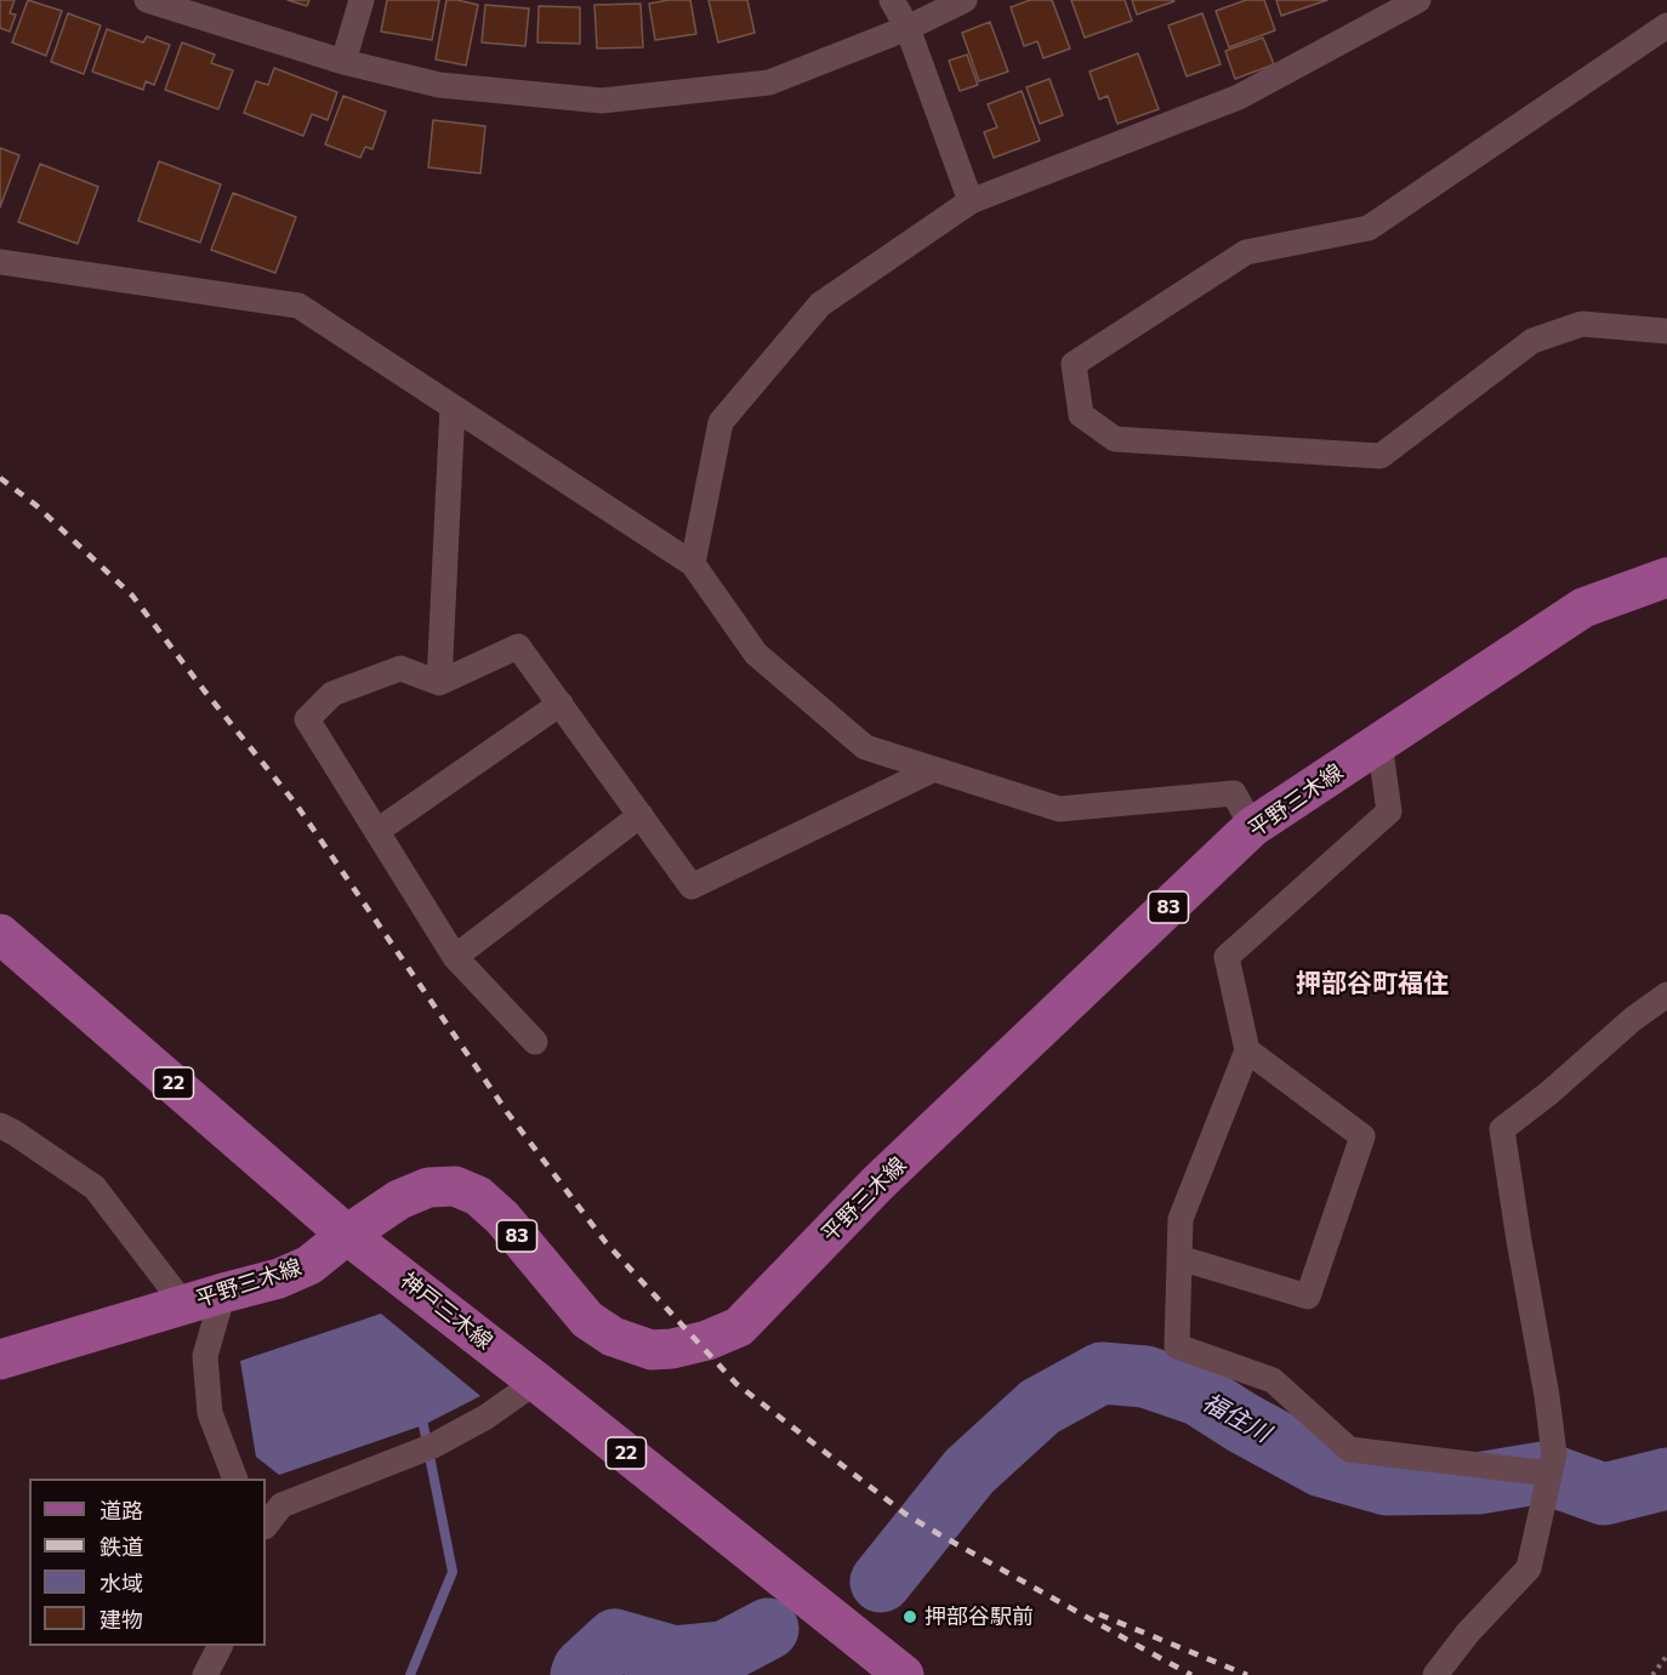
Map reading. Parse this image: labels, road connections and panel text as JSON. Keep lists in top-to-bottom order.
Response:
{
  "streets": {
    "main road": [
      "平野三木線",
      "83",
      "22",
      "神戸三木線"
    ]
  },
  "crossings": [
    ["平野三木線", "神戸三木線"]
  ],
  "districts": ["押部谷町福住"],
  "water": ["福住川"],
  "places": ["押部谷駅前"],
  "legend": [
    "道路",
    "鉄道",
    "水域",
    "建物"
  ]
}
